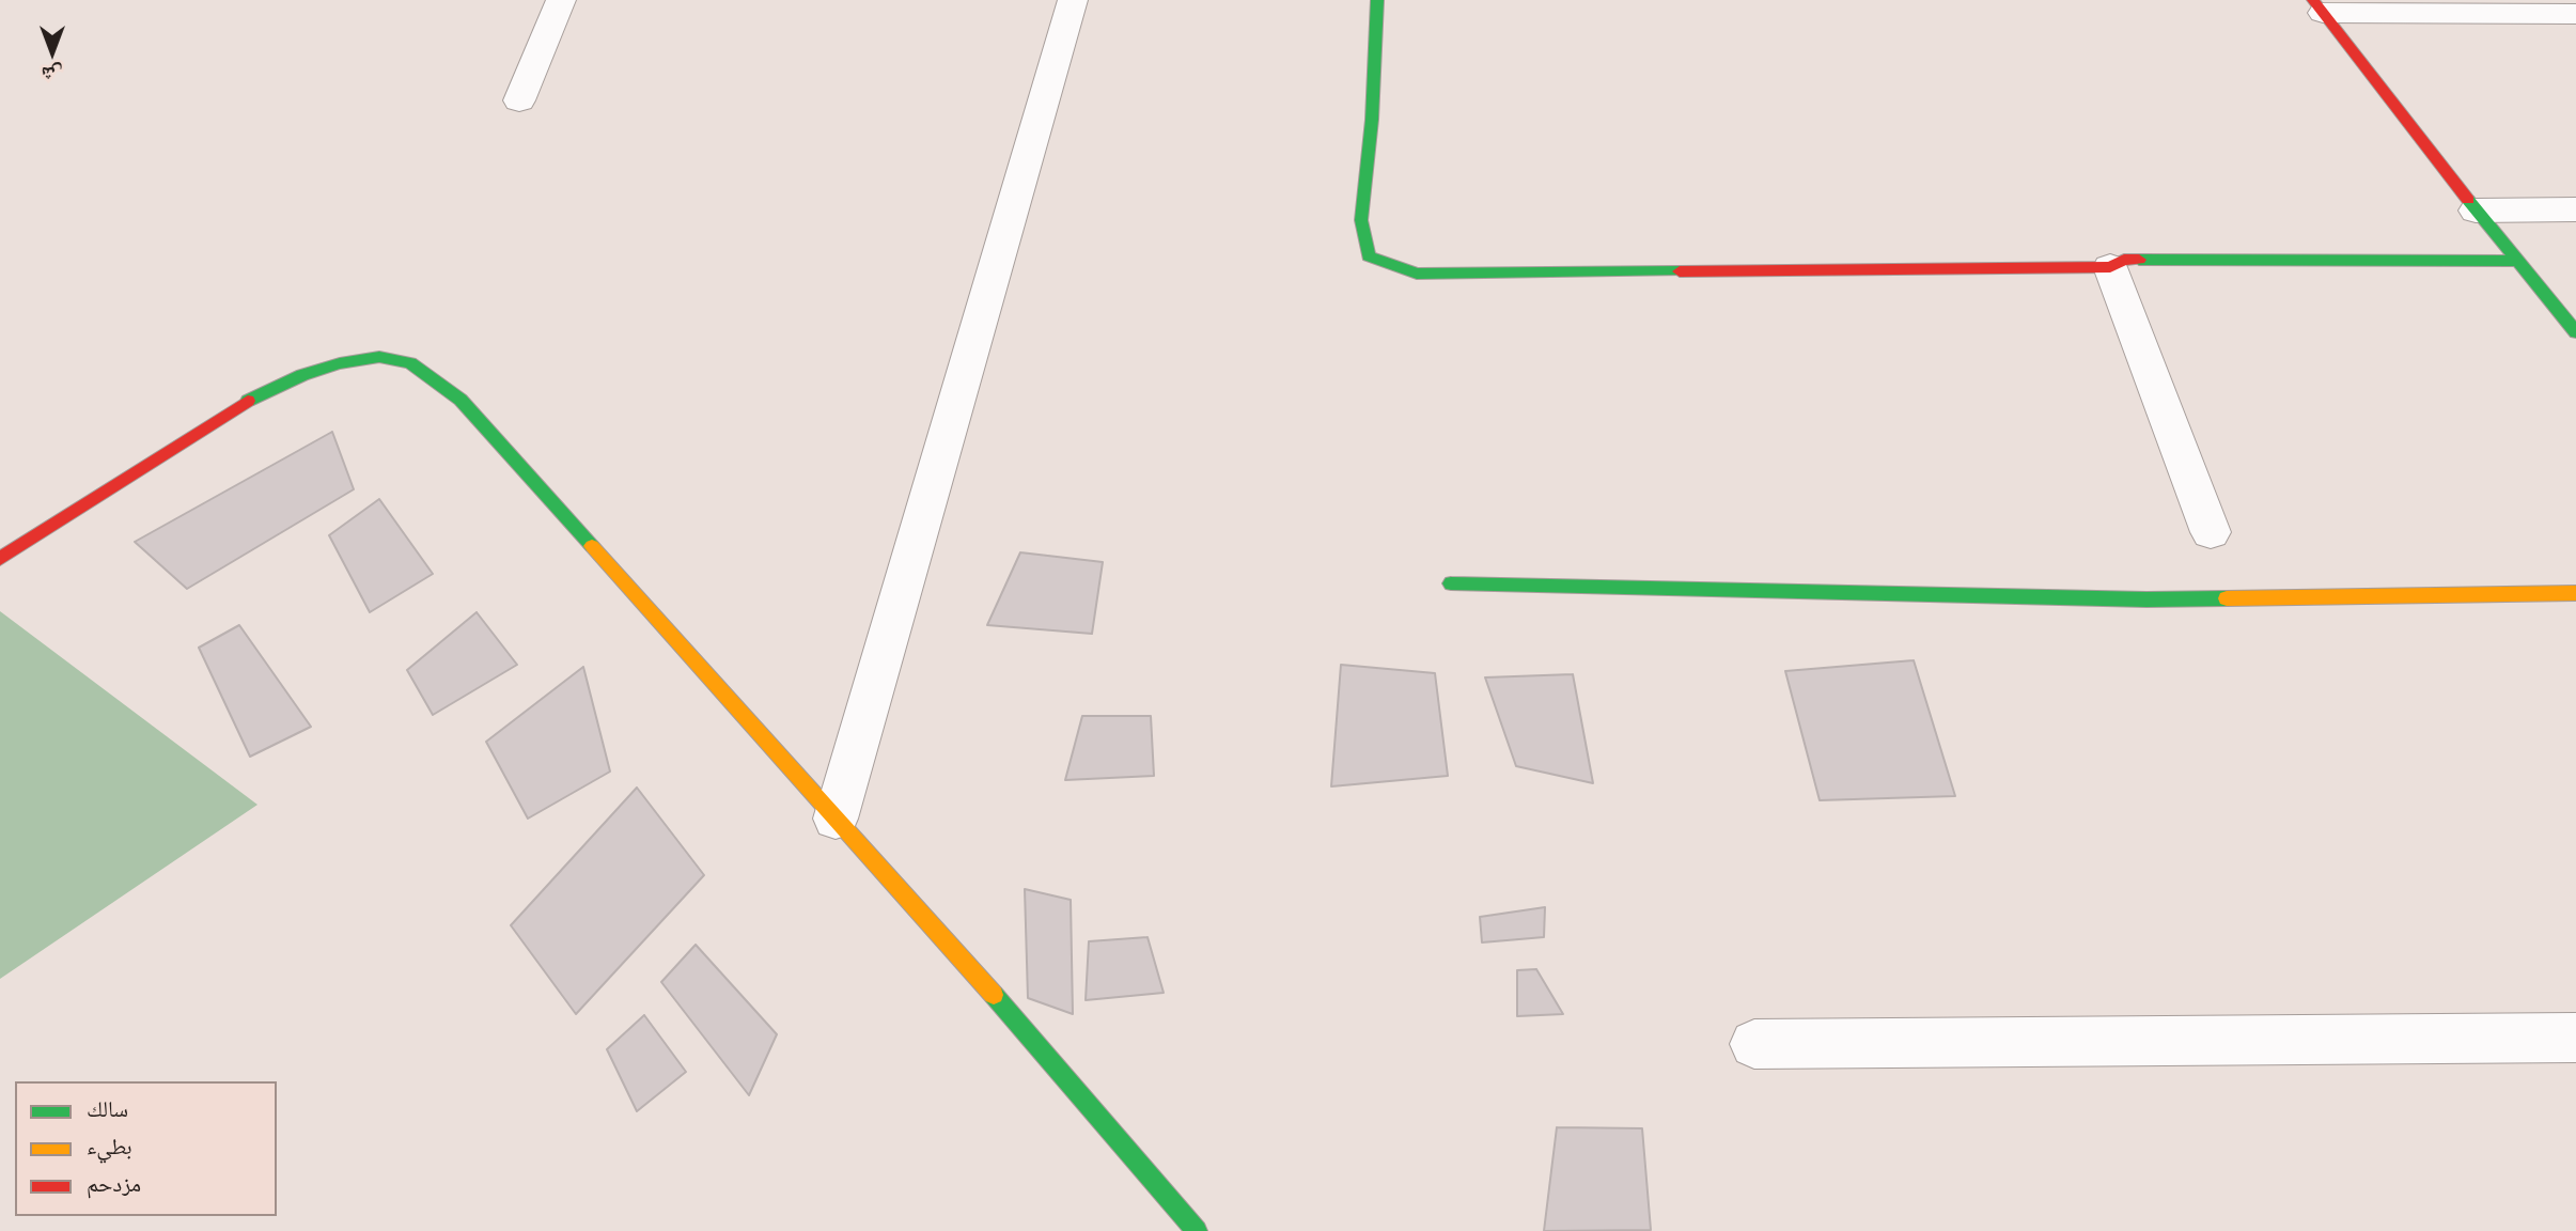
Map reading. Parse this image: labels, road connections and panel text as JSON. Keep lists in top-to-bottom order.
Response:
{
  "legend": ["سالك", "بطيء", "مزدحم"],
  "north": "bottom"
}
